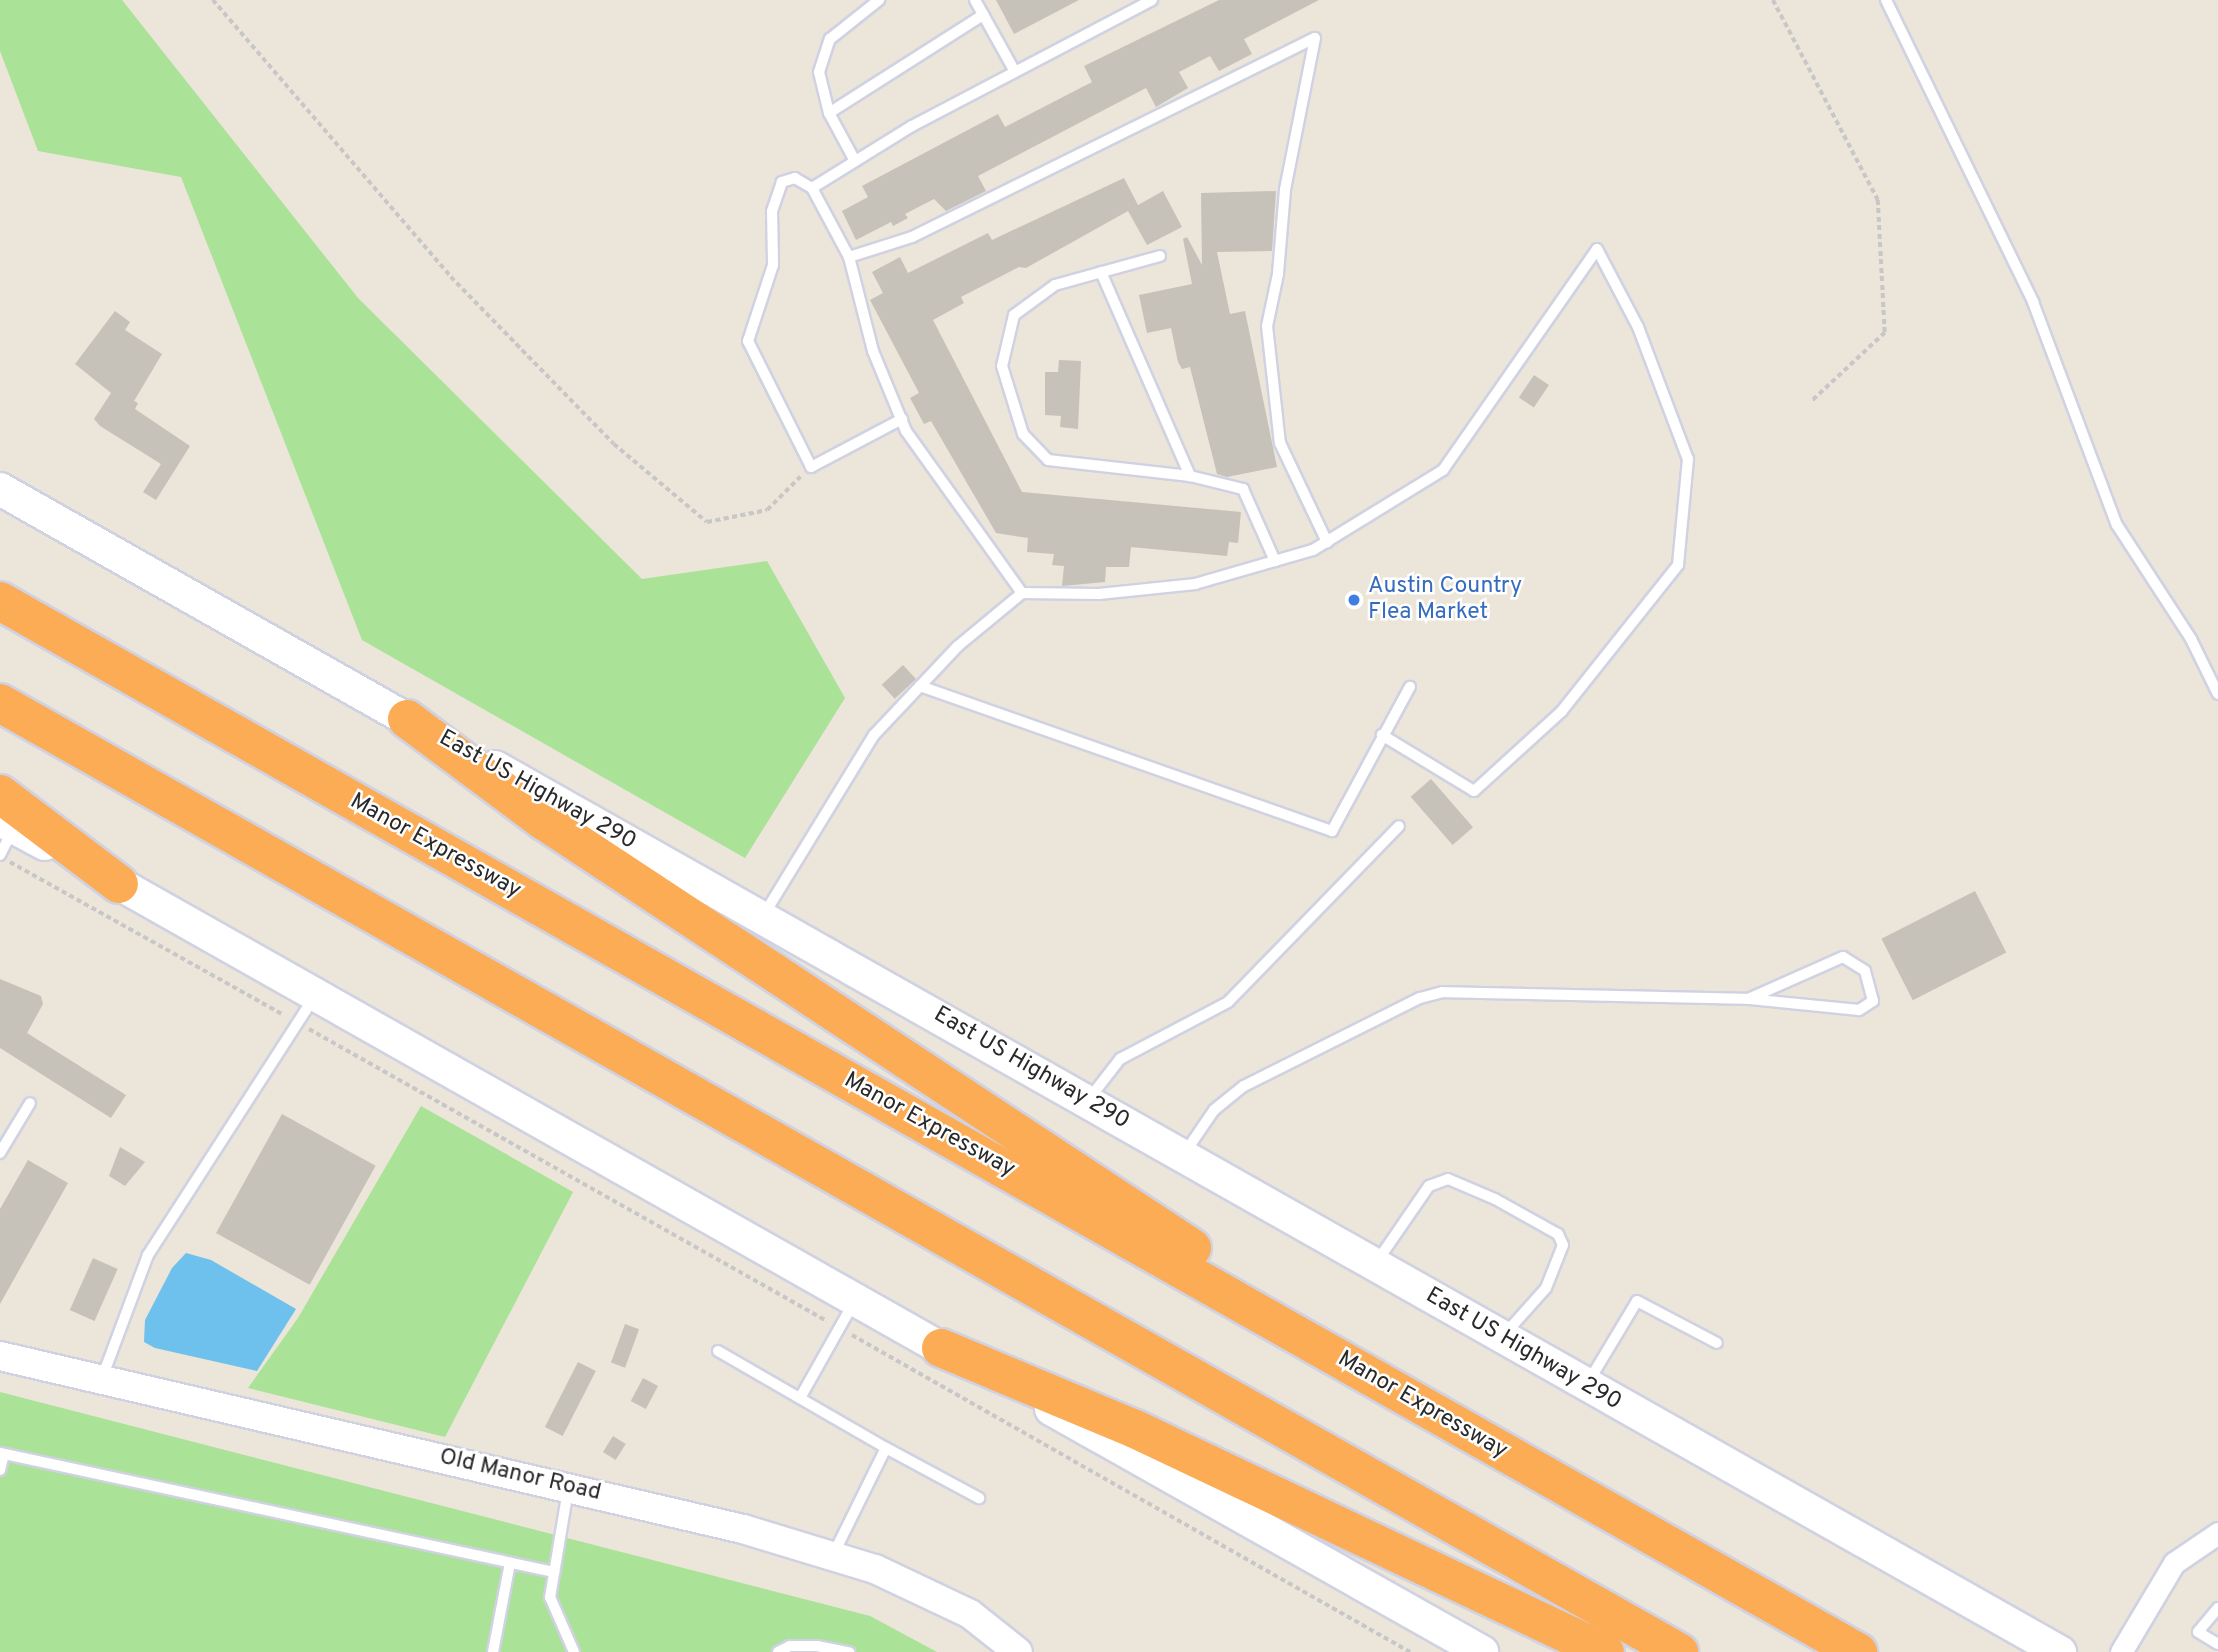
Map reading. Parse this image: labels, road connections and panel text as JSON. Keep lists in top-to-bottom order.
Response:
{
  "streets": {
    "highway": ["Manor Expressway"],
    "main road": ["East US Highway 290"],
    "street": ["Old Manor Road"]
  },
  "places": ["Austin Country Flea Market"]
}
